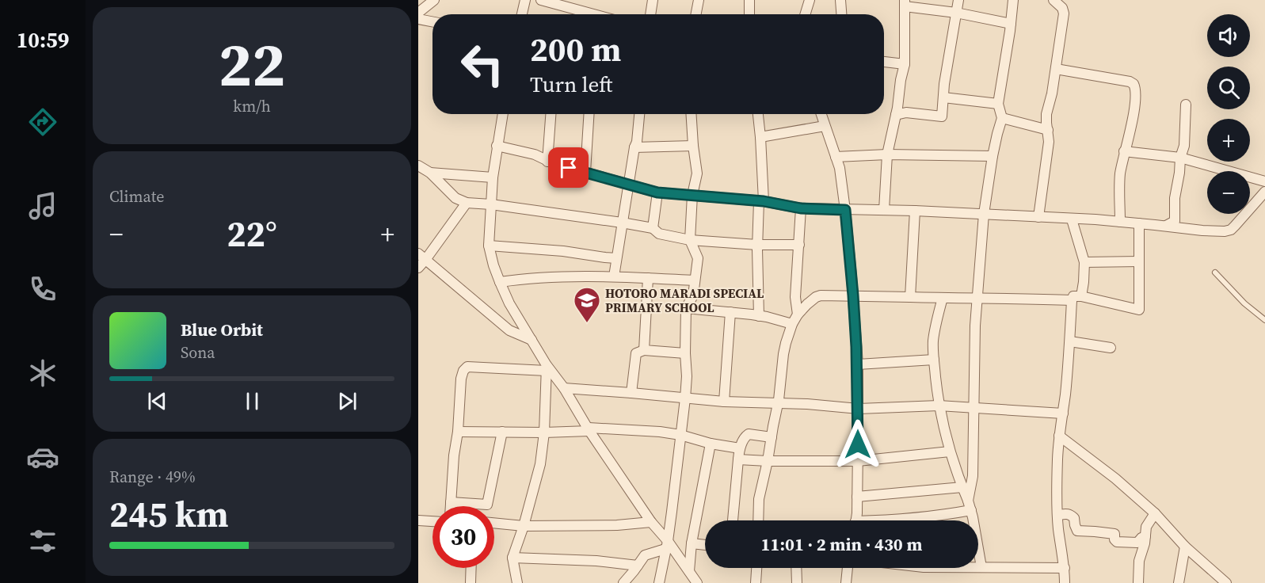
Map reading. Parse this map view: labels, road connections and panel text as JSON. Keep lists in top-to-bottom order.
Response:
{
  "places": {
    "school or university": ["HOTORO MARADI SPECIAL PRIMARY SCHOOL"]
  },
  "page": {
    "tabs": "10:59",
    "tile": [
      ["22", "km/h"],
      "Climate",
      ["Range · 49%", "245 km"]
    ],
    "map_buttons": ["+", "−"],
    "turn": ["200 m", "Turn left"],
    "heat": ["−", "22°", "+"],
    "song": ["Blue Orbit", "Sona"],
    "limit": "30",
    "trip": "11:01 · 2 min · 430 m"
  }
}
